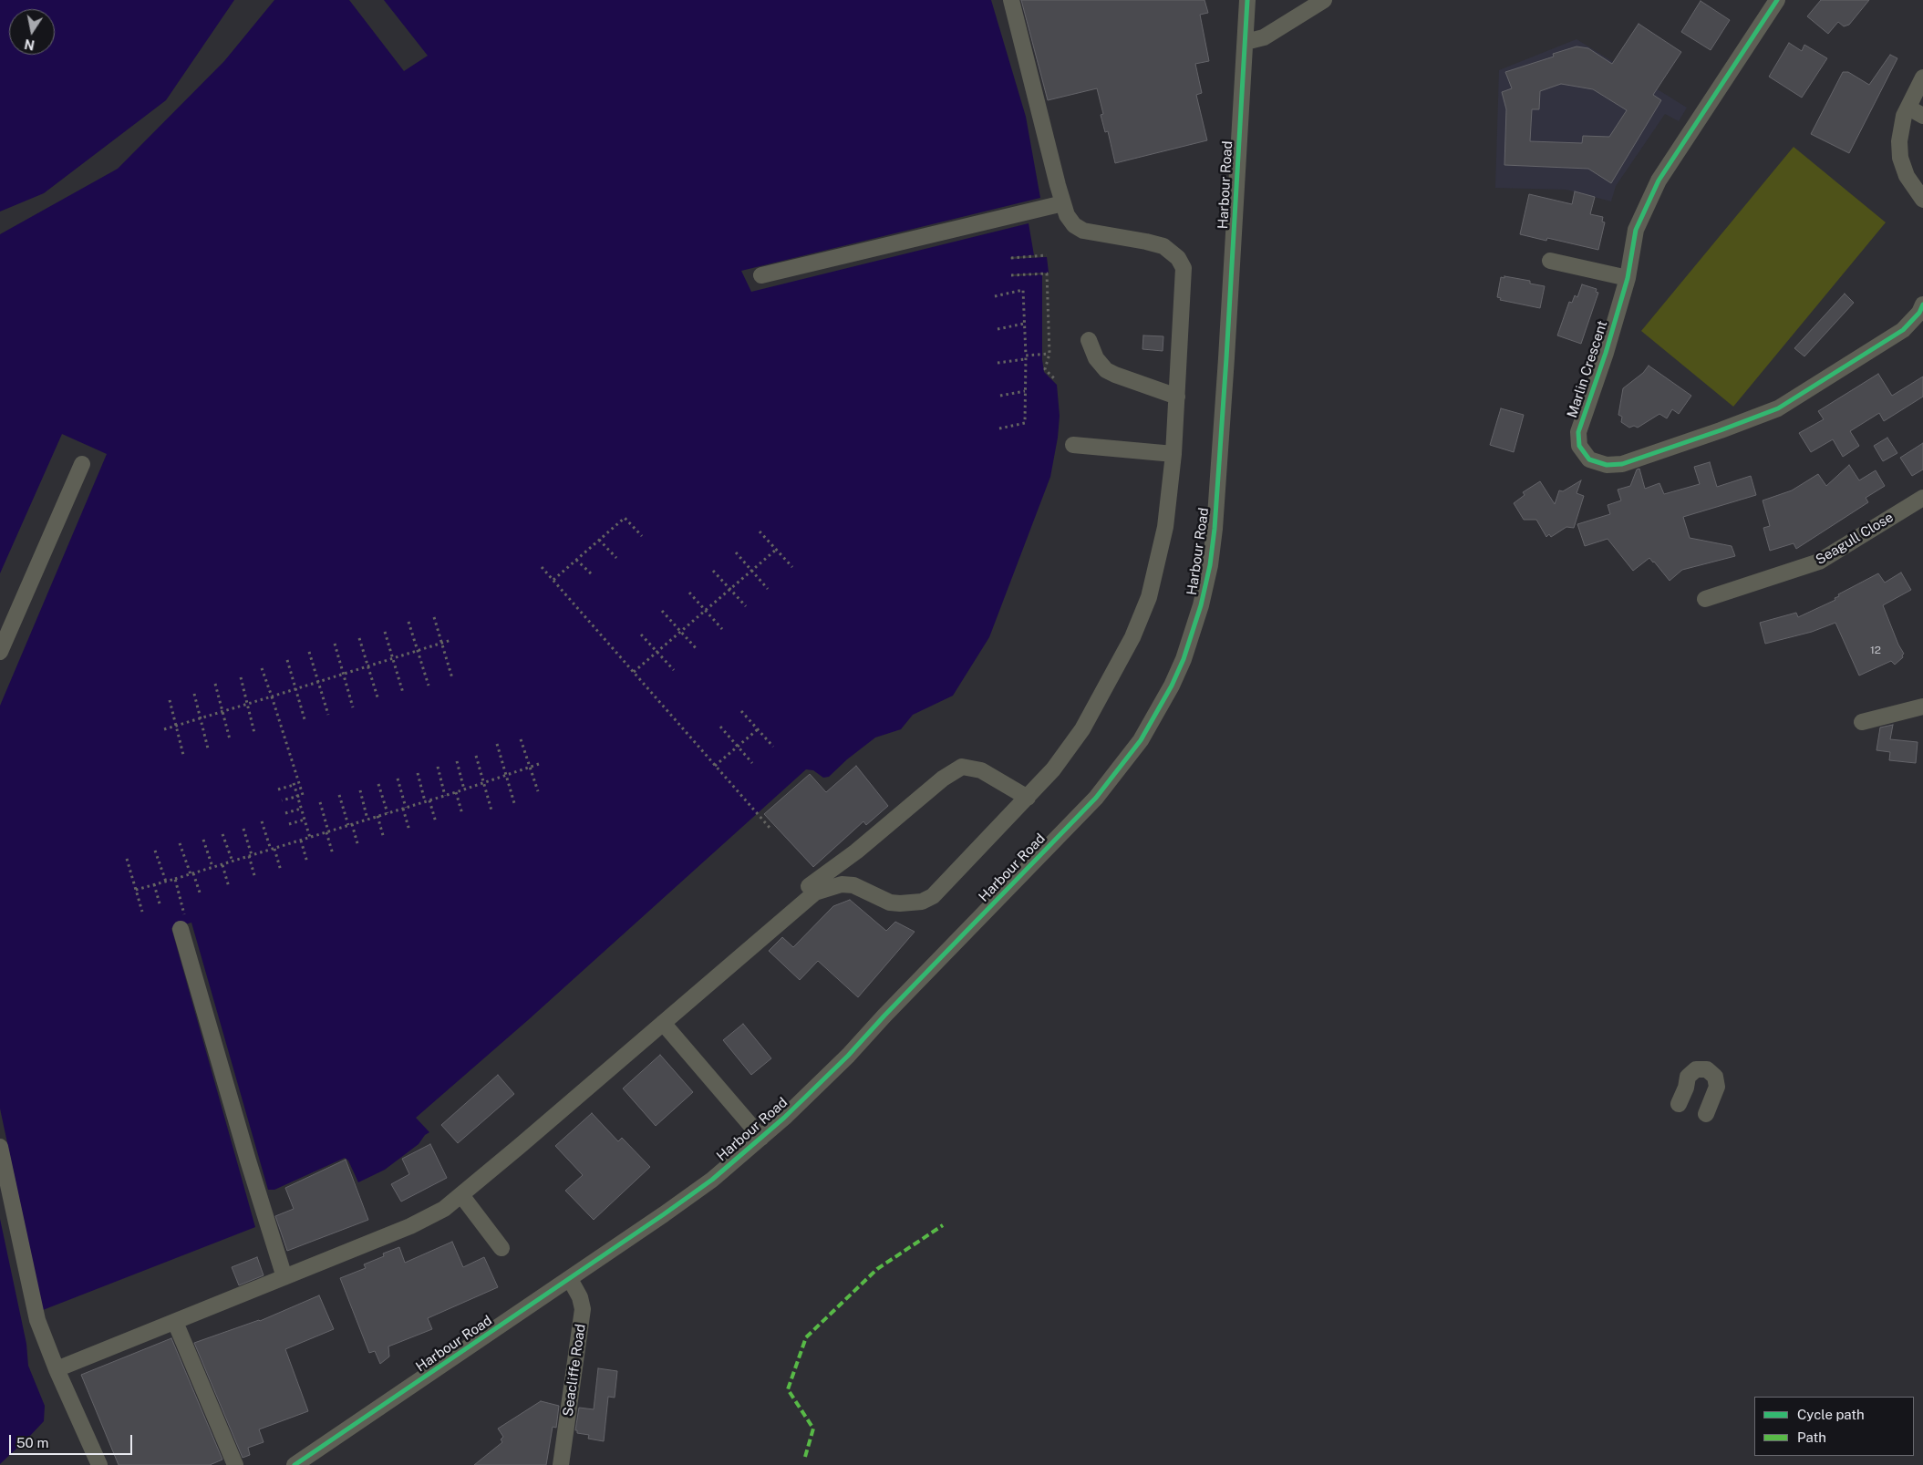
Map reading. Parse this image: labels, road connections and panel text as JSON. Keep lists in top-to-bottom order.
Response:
{
  "streets": {
    "street": [
      "Harbour Road",
      "Marlin Crescent",
      "Seagull Close",
      "Seacliffe Road"
    ]
  },
  "crossings": [
    ["Harbour Road", "Seacliffe Road"]
  ],
  "house_numbers": ["12"],
  "legend": ["Cycle path", "Path"],
  "scale_bar": "50 m",
  "north": "bottom"
}
